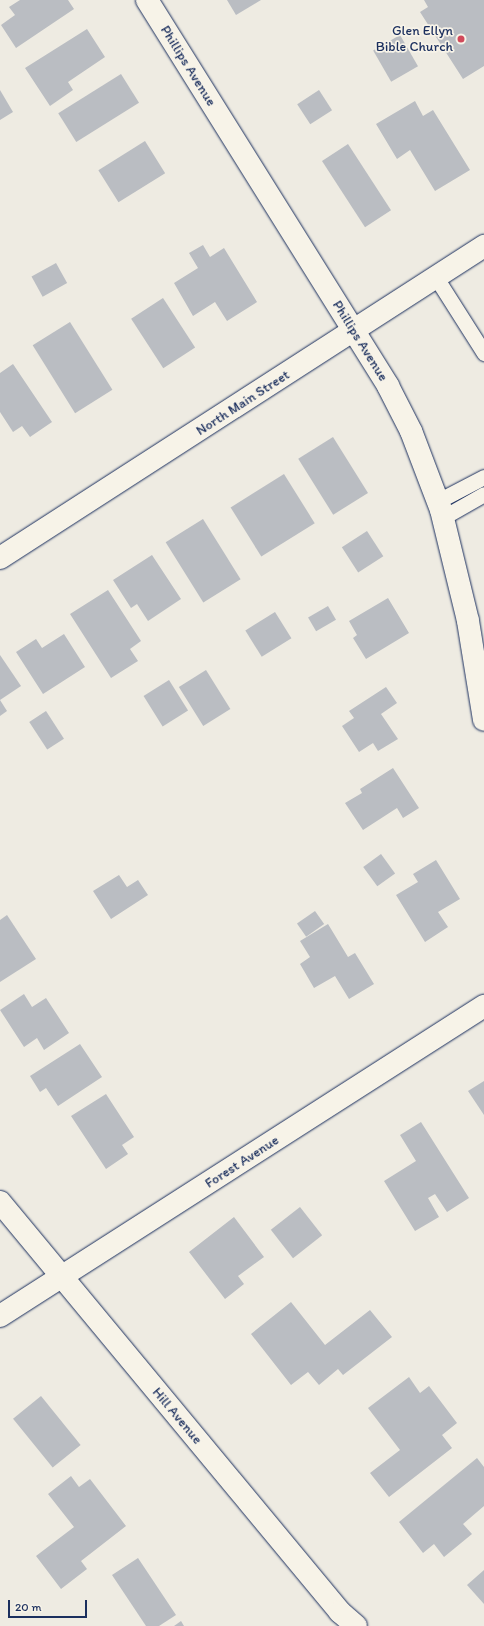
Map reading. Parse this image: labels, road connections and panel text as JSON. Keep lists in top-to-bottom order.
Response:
{
  "streets": {
    "street": [
      "Phillips Avenue",
      "North Main Street",
      "Forest Avenue",
      "Hill Avenue"
    ]
  },
  "crossings": [
    ["Phillips Avenue", "North Main Street"],
    ["Forest Avenue", "Hill Avenue"]
  ],
  "places": ["Glen Ellyn Bible Church"],
  "scale_bar": "20 m"
}
